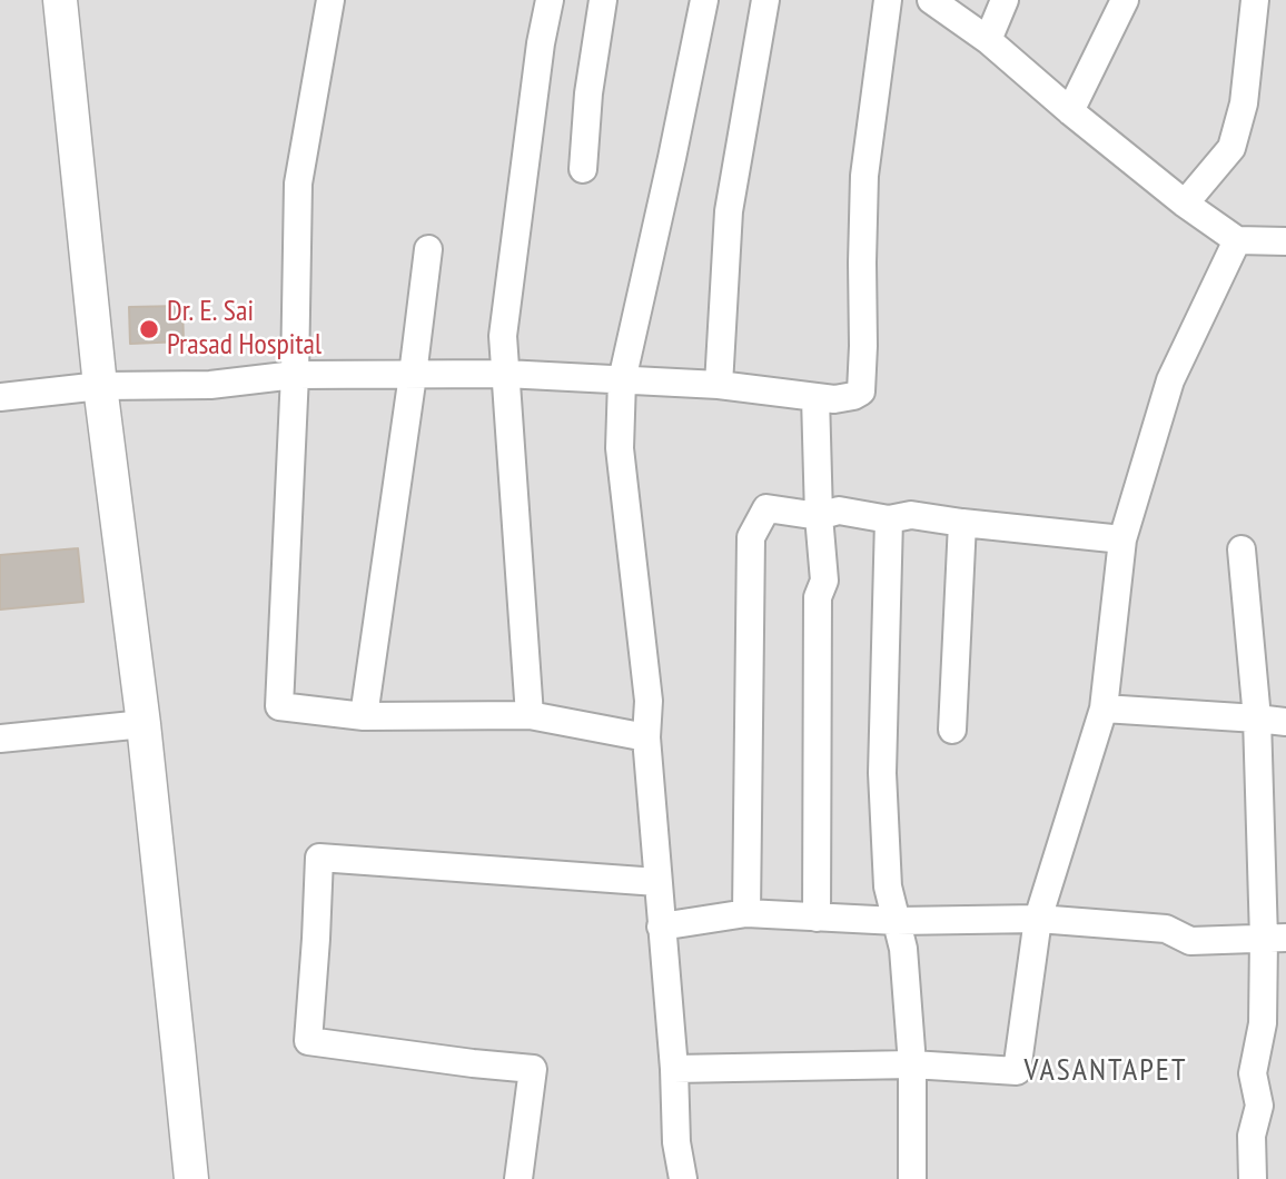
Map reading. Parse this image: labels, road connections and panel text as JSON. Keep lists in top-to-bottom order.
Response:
{
  "districts": ["VASANTAPET"],
  "places": ["Dr. E. Sai Prasad Hospital"]
}
